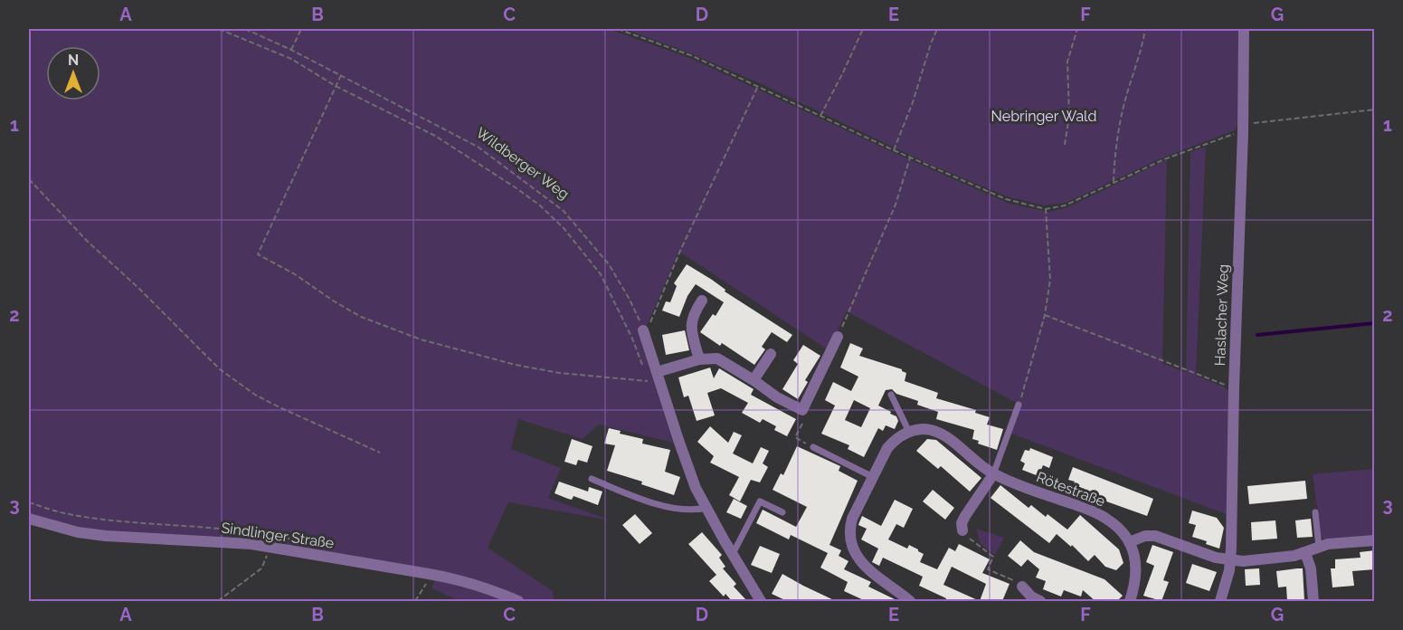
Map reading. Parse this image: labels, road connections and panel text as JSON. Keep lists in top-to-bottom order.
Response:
{
  "streets": {
    "street": ["Haslacher Weg", "Rötestraße", "Sindlinger Straße"],
    "path": ["Wildberger Weg"]
  },
  "parks": ["Nebringer Wald"],
  "north": "top",
  "grid": {
    "columns": [
      "A",
      "B",
      "C",
      "D",
      "E",
      "F",
      "G"
    ],
    "rows": ["1", "2", "3"]
  }
}
